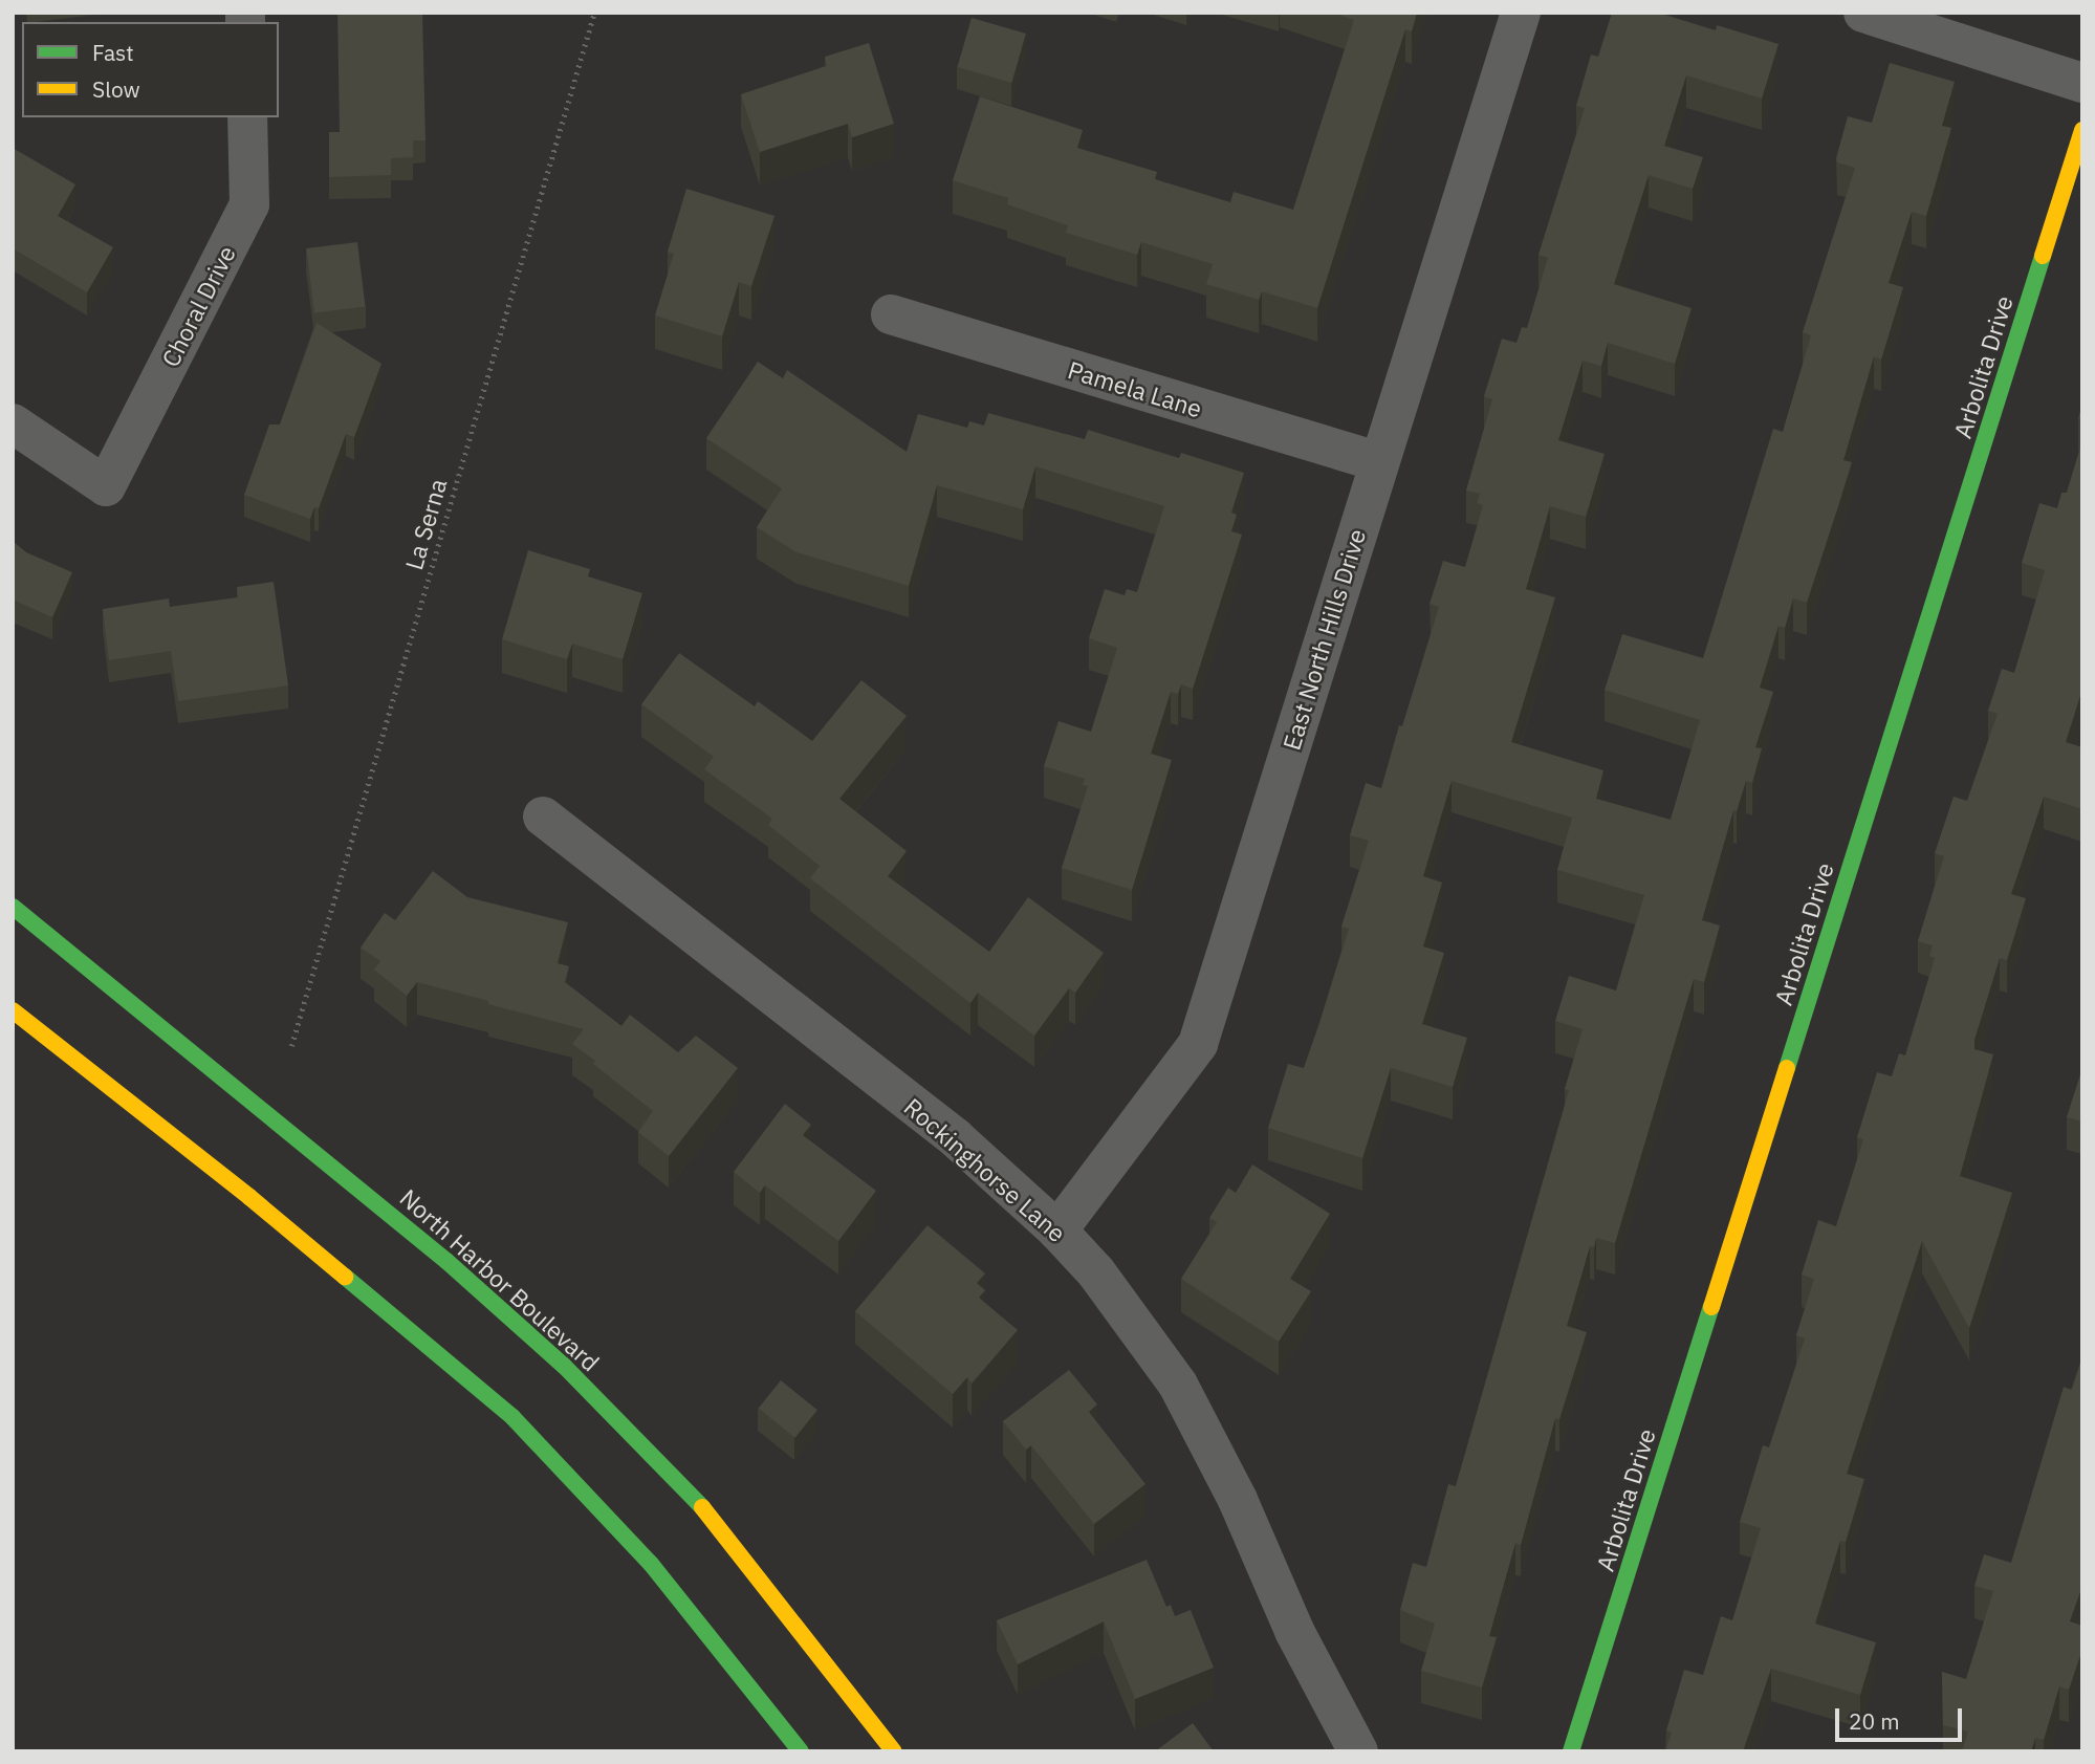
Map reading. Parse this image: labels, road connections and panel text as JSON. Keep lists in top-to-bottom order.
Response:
{
  "streets": {
    "main road": ["Arbolita Drive", "North Harbor Boulevard"],
    "street": [
      "Choral Drive",
      "Pamela Lane",
      "East North Hills Drive",
      "Rockinghorse Lane"
    ],
    "path": ["La Serna"]
  },
  "crossings": [
    ["Pamela Lane", "East North Hills Drive"],
    ["East North Hills Drive", "Rockinghorse Lane"]
  ],
  "legend": ["Fast", "Slow"],
  "scale_bar": "20 m"
}
